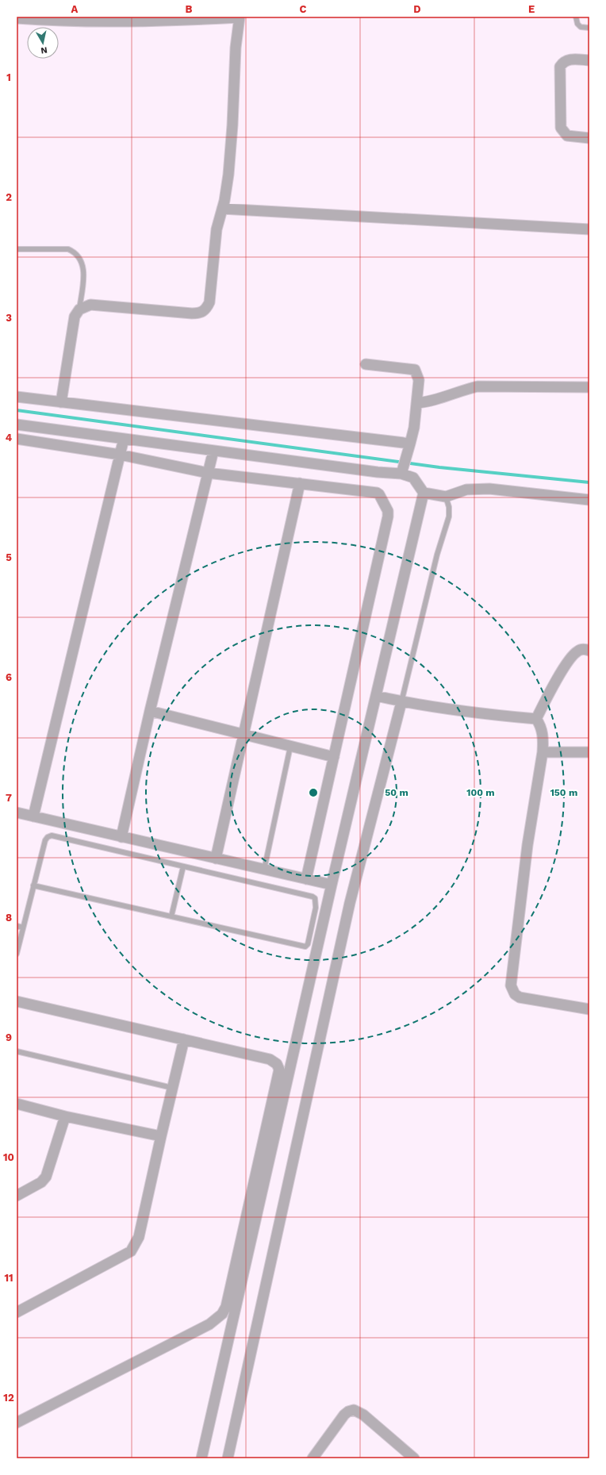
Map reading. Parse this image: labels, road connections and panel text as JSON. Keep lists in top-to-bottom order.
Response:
{
  "north": "bottom",
  "grid": {
    "columns": [
      "A",
      "B",
      "C",
      "D",
      "E"
    ],
    "rows": [
      "1",
      "2",
      "3",
      "4",
      "5",
      "6",
      "7",
      "8",
      "9",
      "10",
      "11",
      "12"
    ]
  },
  "rings": ["50 m", "100 m", "150 m"]
}
